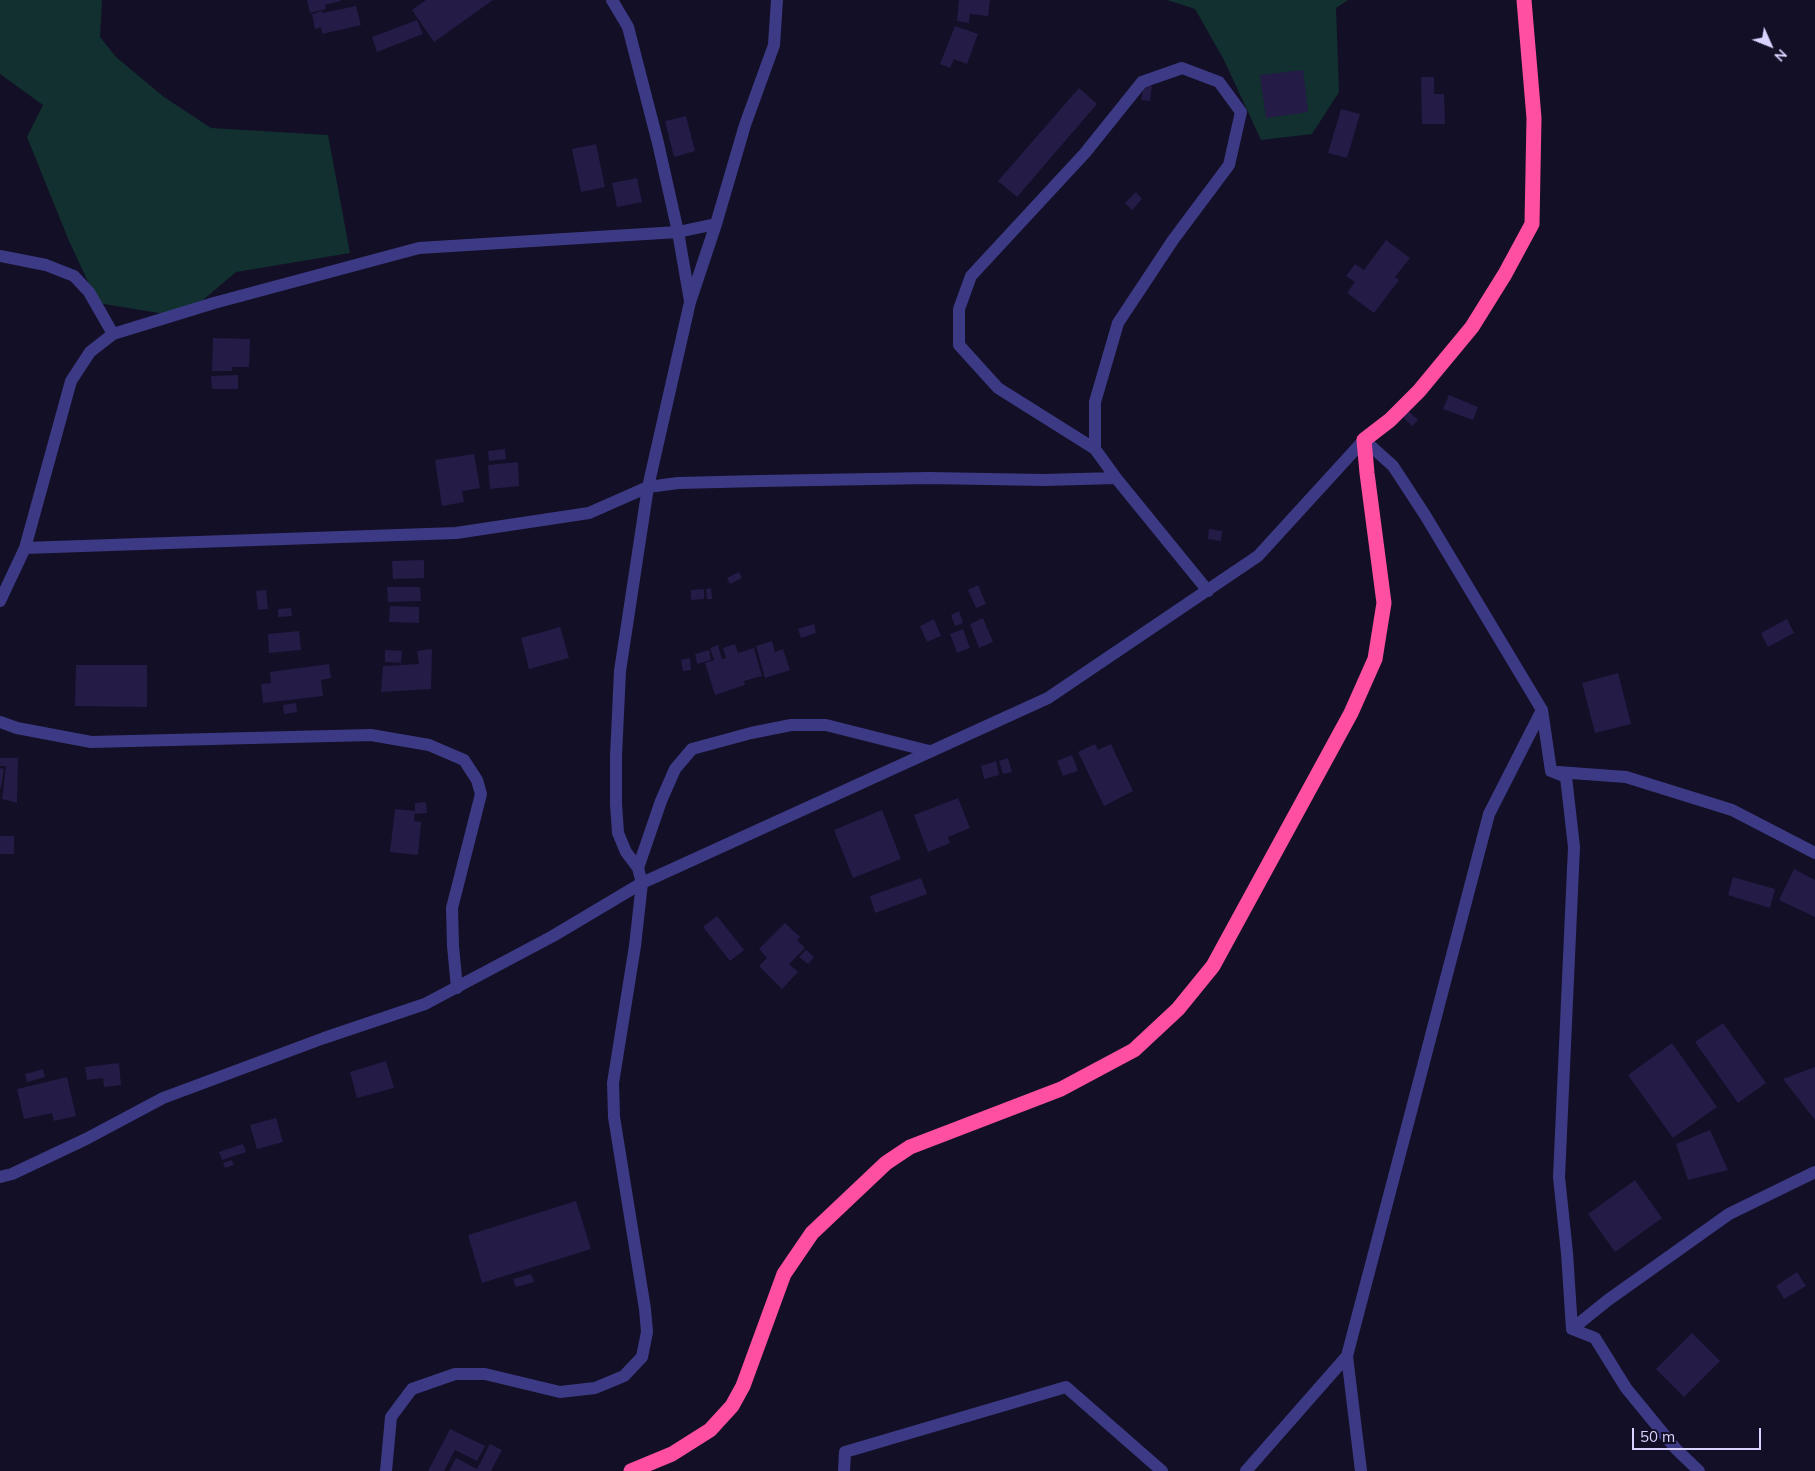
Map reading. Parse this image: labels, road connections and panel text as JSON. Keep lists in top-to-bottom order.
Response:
{
  "scale_bar": "50 m",
  "north": "bottom right"
}
